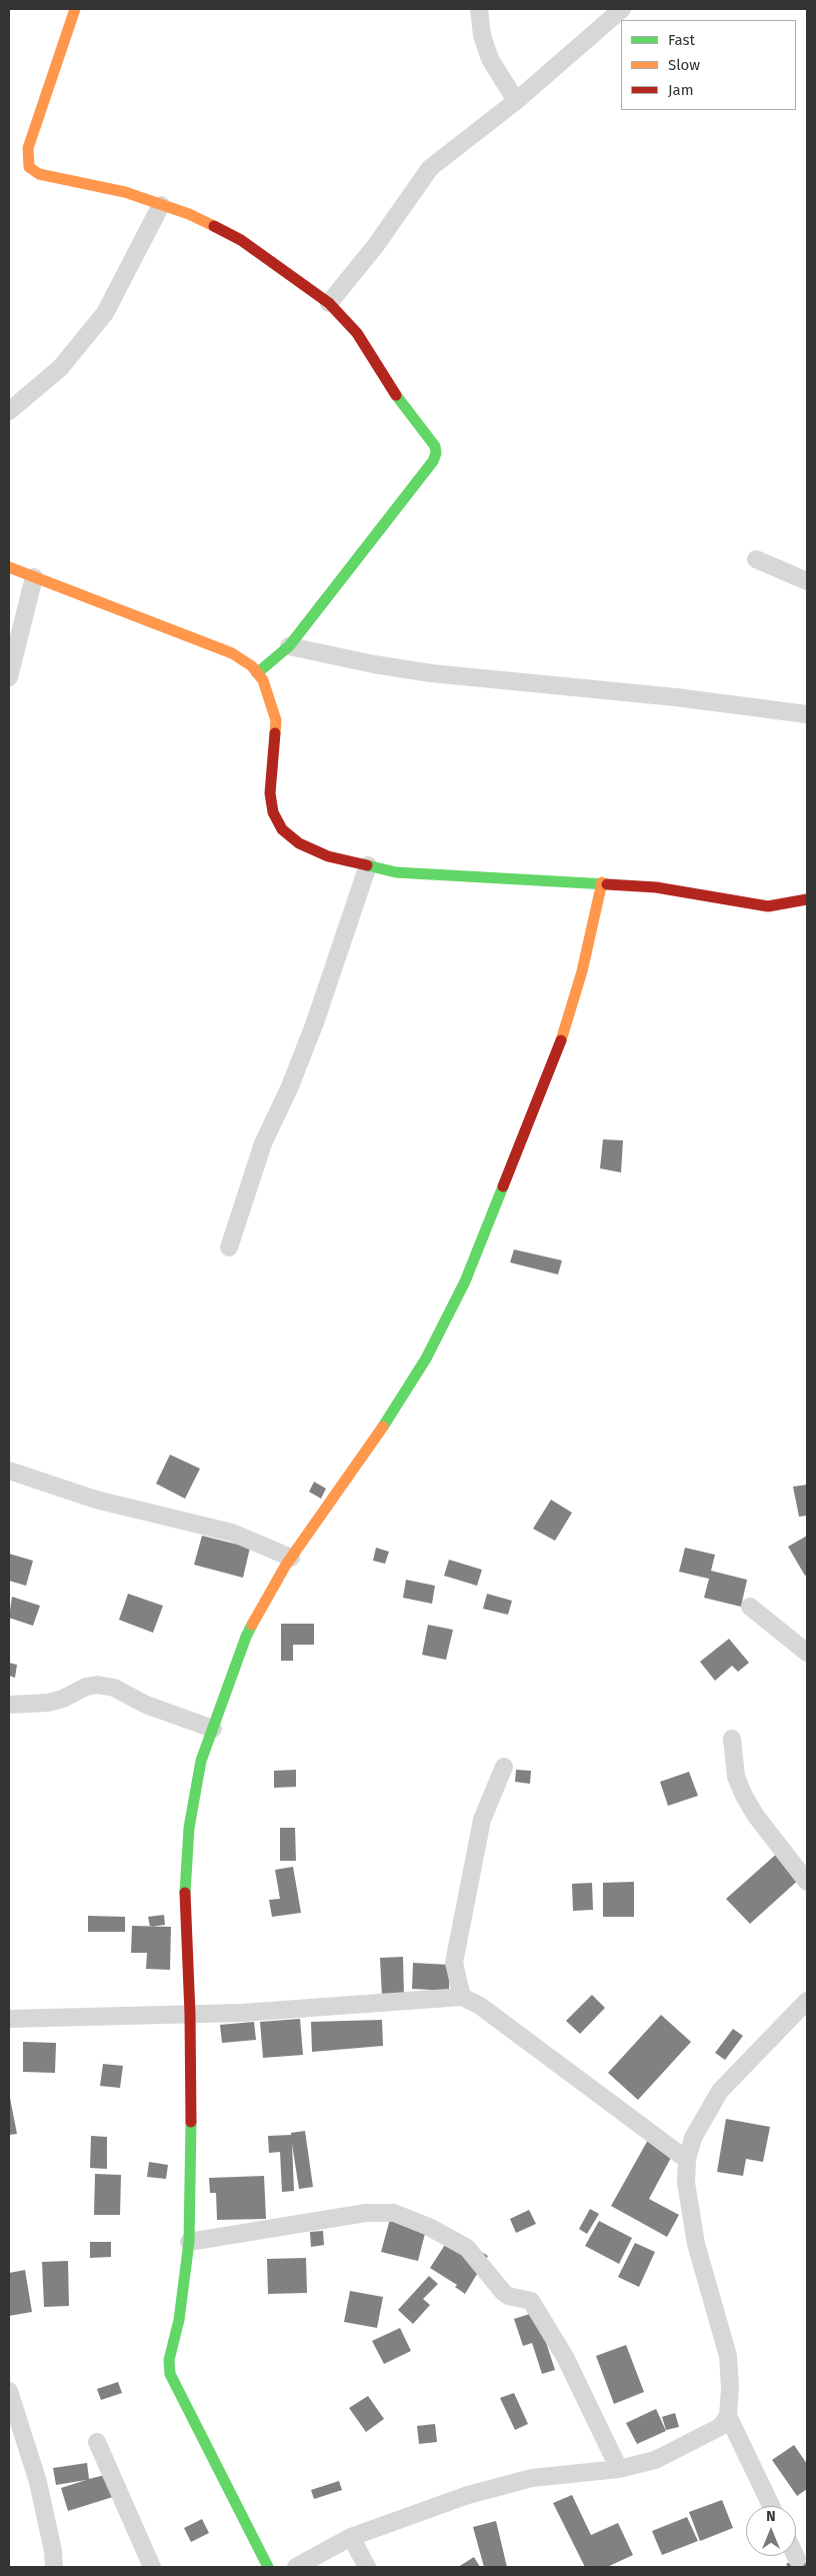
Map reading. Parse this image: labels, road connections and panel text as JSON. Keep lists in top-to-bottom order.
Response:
{
  "legend": ["Fast", "Slow", "Jam"],
  "north": "top"
}
